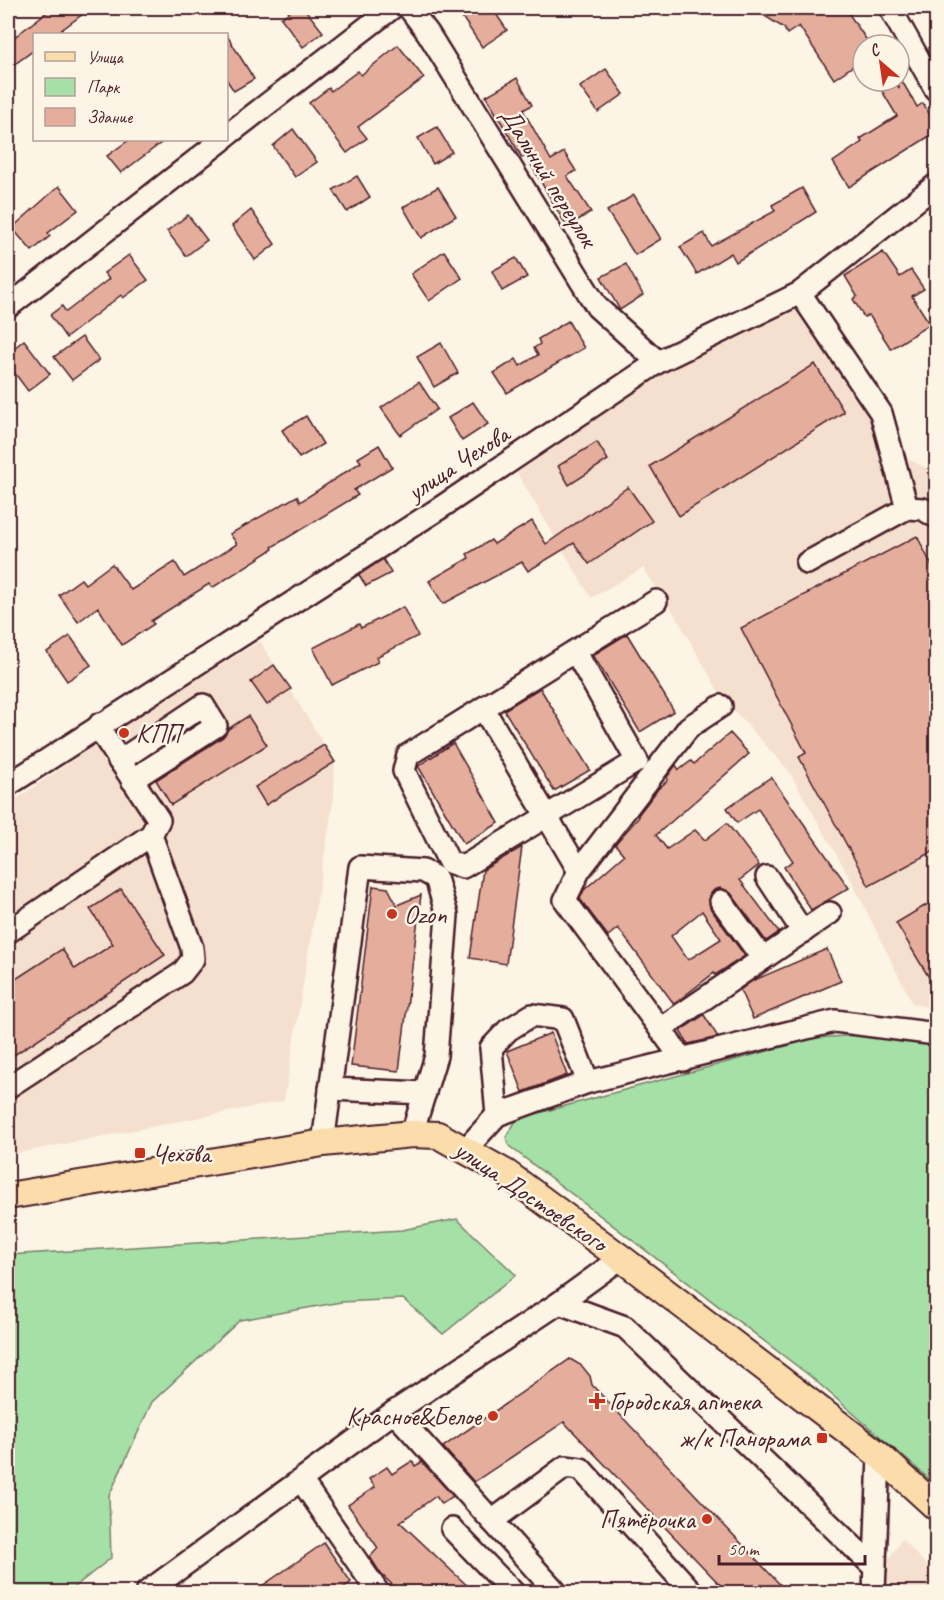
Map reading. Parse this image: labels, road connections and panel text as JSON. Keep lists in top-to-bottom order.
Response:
{
  "streets": {
    "main road": ["улица Достоевского"],
    "street": ["Дальний переулок", "улица Чехова"]
  },
  "crossings": [
    ["Дальний переулок", "улица Чехова"]
  ],
  "places": {
    "other": [
      "КПП",
      "Ozon",
      "Красное&Белое",
      "Пятёрочка"
    ],
    "transit": ["Чехова", "ж/к Панорама"],
    "health": ["Городская аптека"]
  },
  "legend": ["Улица", "Парк", "Здание"],
  "scale_bar": "50 m",
  "north": "top left"
}
